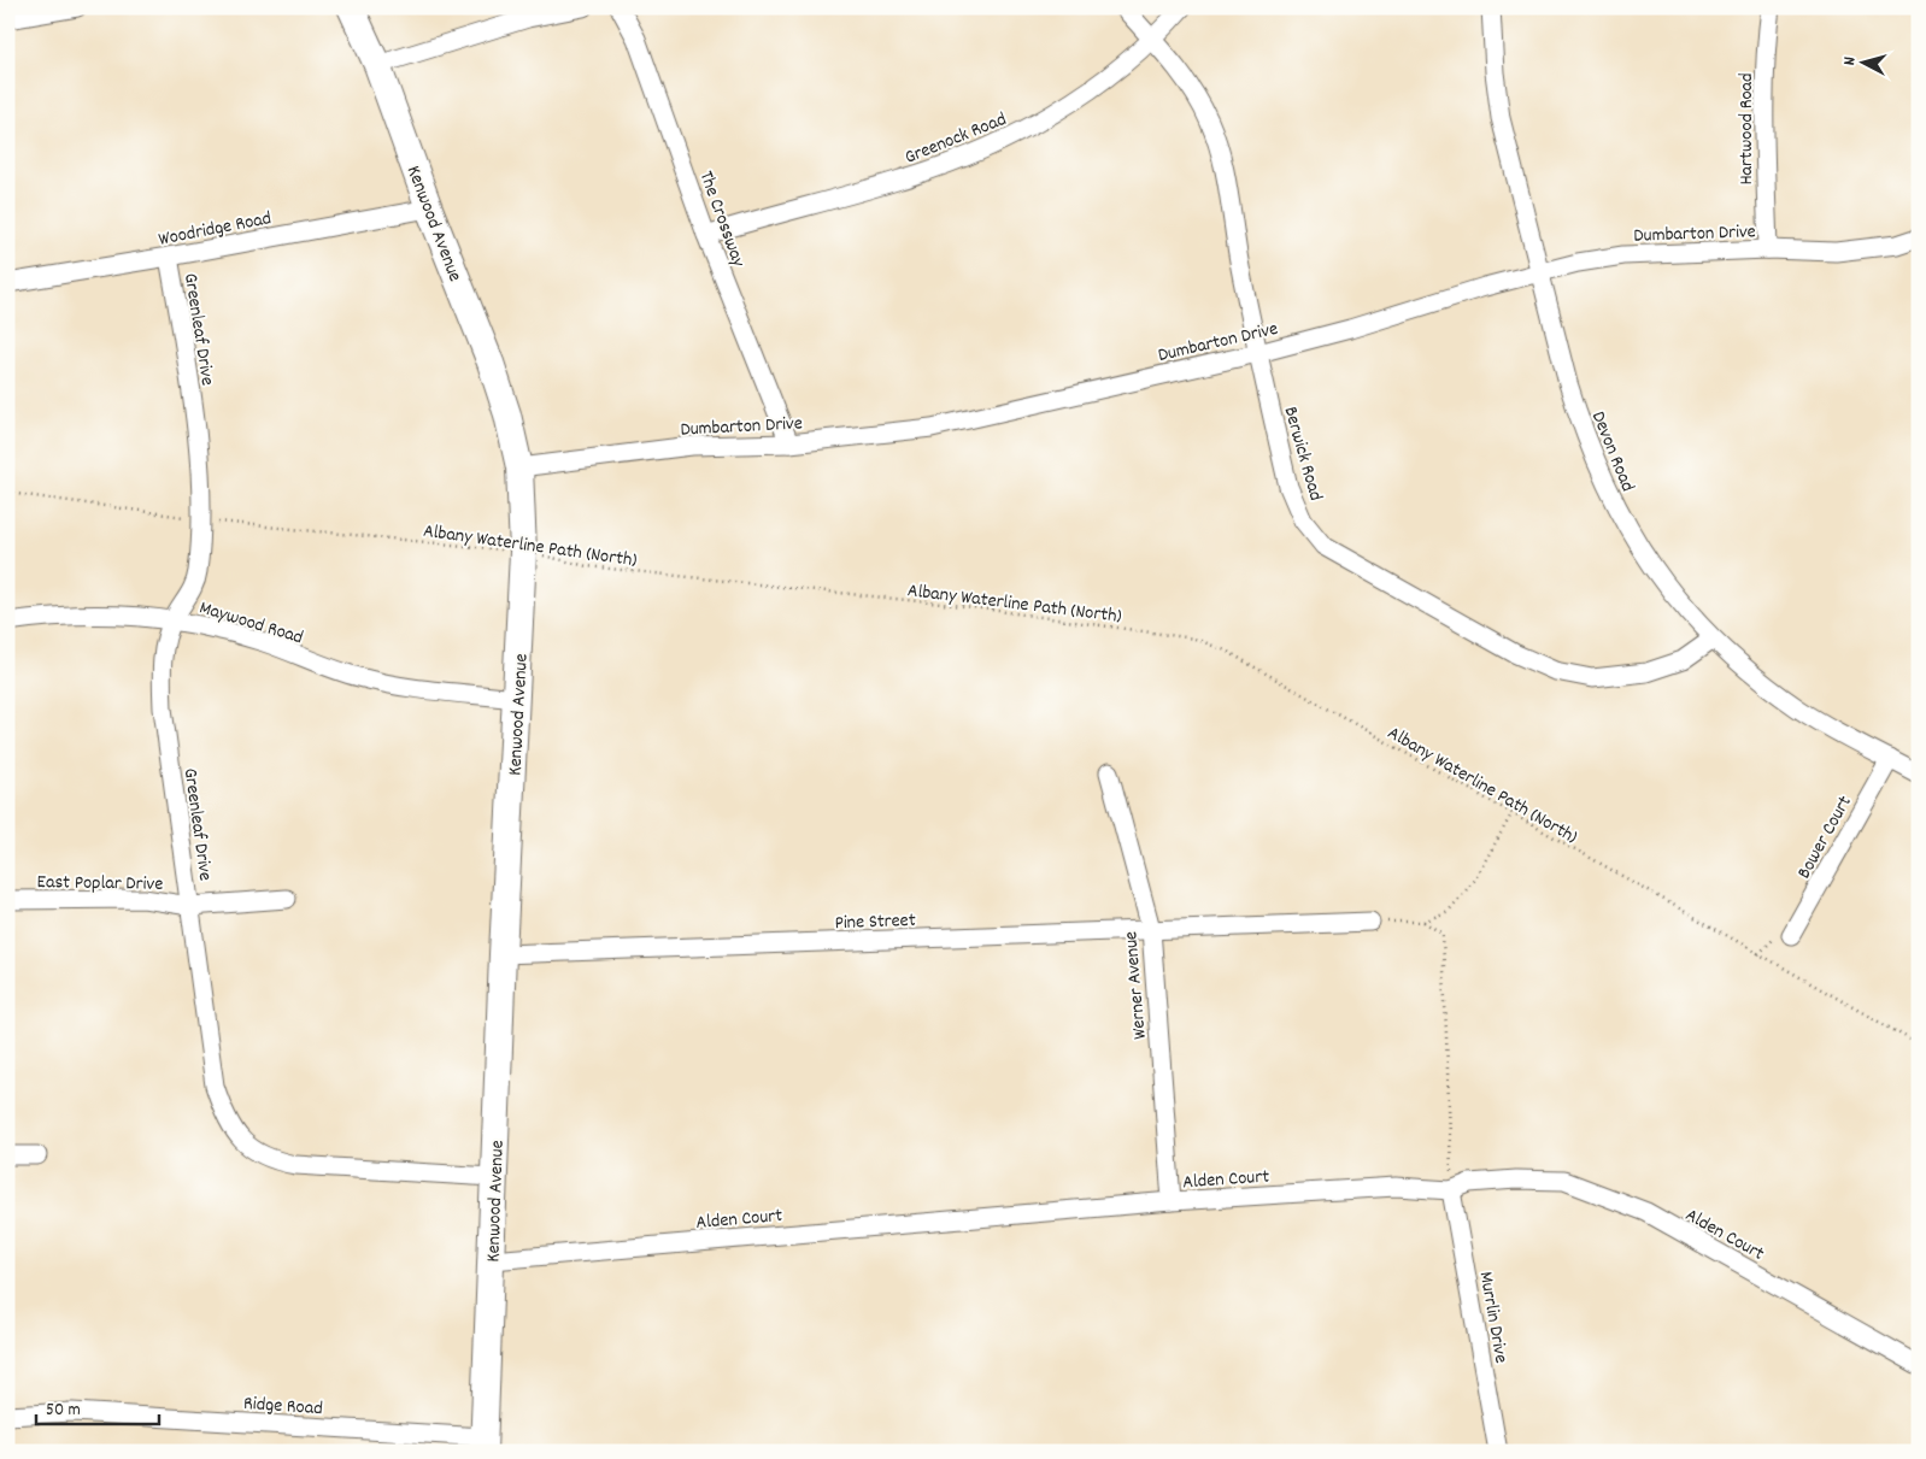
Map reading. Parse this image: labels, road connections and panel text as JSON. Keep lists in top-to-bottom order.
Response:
{
  "streets": {
    "street": [
      "Hartwood Road",
      "Greenock Road",
      "The Crossway",
      "Kenwood Avenue",
      "Woodridge Road",
      "Dumbarton Drive",
      "Greenleaf Drive",
      "Devon Road",
      "Berwick Road",
      "Maywood Road",
      "Bower Court",
      "East Poplar Drive",
      "Pine Street",
      "Werner Avenue",
      "Alden Court",
      "Murrlin Drive",
      "Ridge Road"
    ],
    "path": ["Albany Waterline Path (North)"]
  },
  "crossings": [
    ["Hartwood Road", "Dumbarton Drive"],
    ["Greenock Road", "The Crossway"],
    ["Greenock Road", "Berwick Road"],
    ["The Crossway", "Dumbarton Drive"],
    ["Kenwood Avenue", "Woodridge Road"],
    ["Kenwood Avenue", "Dumbarton Drive"],
    ["Kenwood Avenue", "Greenleaf Drive"],
    ["Kenwood Avenue", "Albany Waterline Path (North)"],
    ["Kenwood Avenue", "Maywood Road"],
    ["Kenwood Avenue", "Pine Street"],
    ["Kenwood Avenue", "Alden Court"],
    ["Kenwood Avenue", "Ridge Road"],
    ["Woodridge Road", "Greenleaf Drive"],
    ["Dumbarton Drive", "Devon Road"],
    ["Dumbarton Drive", "Berwick Road"],
    ["Greenleaf Drive", "Albany Waterline Path (North)"],
    ["Greenleaf Drive", "Maywood Road"],
    ["Greenleaf Drive", "East Poplar Drive"],
    ["Devon Road", "Berwick Road"],
    ["Devon Road", "Bower Court"],
    ["Pine Street", "Werner Avenue"],
    ["Werner Avenue", "Alden Court"],
    ["Alden Court", "Murrlin Drive"]
  ],
  "scale_bar": "50 m",
  "north": "left"
}
